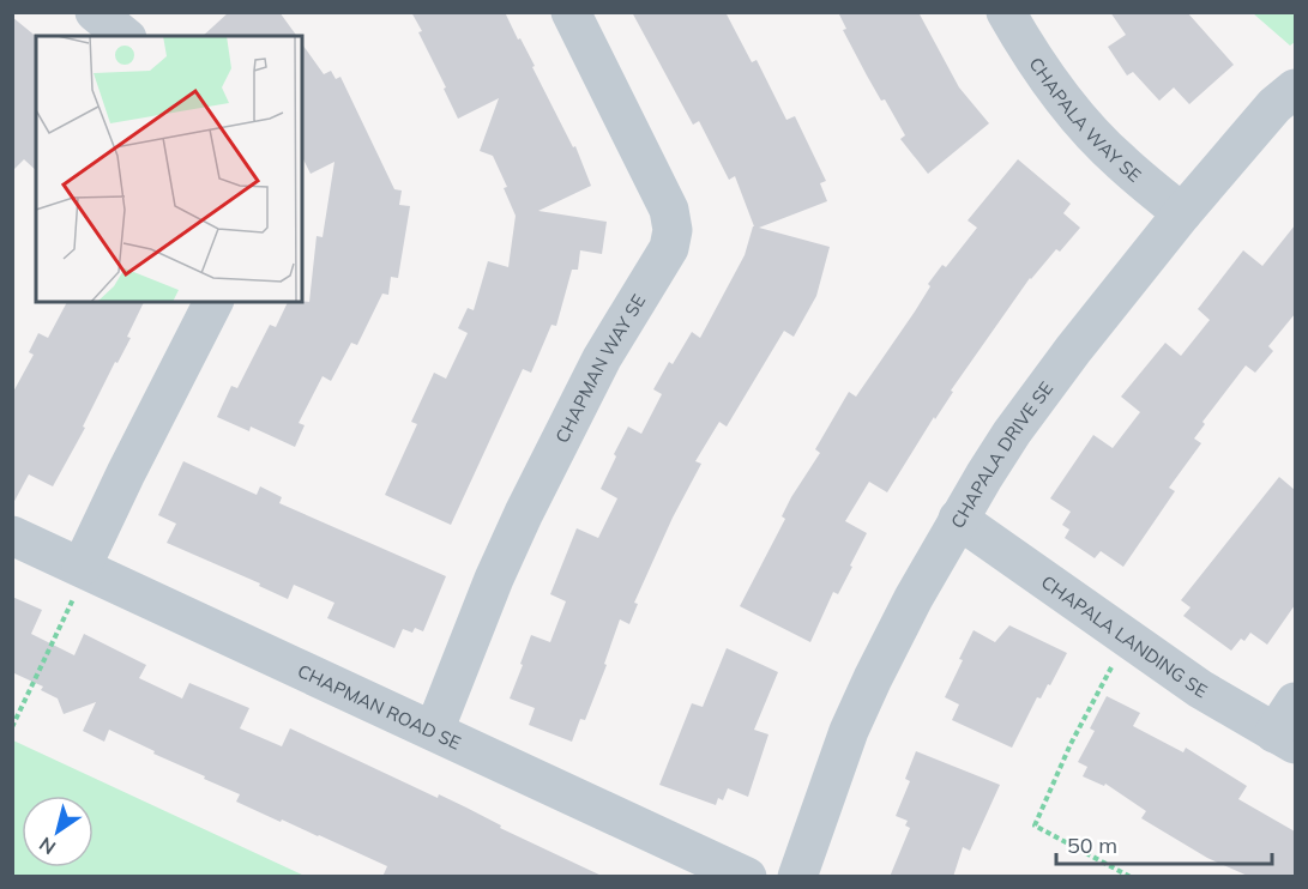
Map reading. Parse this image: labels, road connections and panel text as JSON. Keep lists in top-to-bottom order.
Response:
{
  "streets": {
    "street": [
      "CHAPALA WAY SE",
      "CHAPMAN WAY SE",
      "CHAPALA DRIVE SE",
      "CHAPALA LANDING SE",
      "CHAPMAN ROAD SE"
    ]
  },
  "crossings": [
    ["CHAPALA WAY SE", "CHAPALA DRIVE SE"],
    ["CHAPMAN WAY SE", "CHAPMAN ROAD SE"],
    ["CHAPALA DRIVE SE", "CHAPALA LANDING SE"]
  ],
  "scale_bar": "50 m",
  "north": "bottom left"
}
